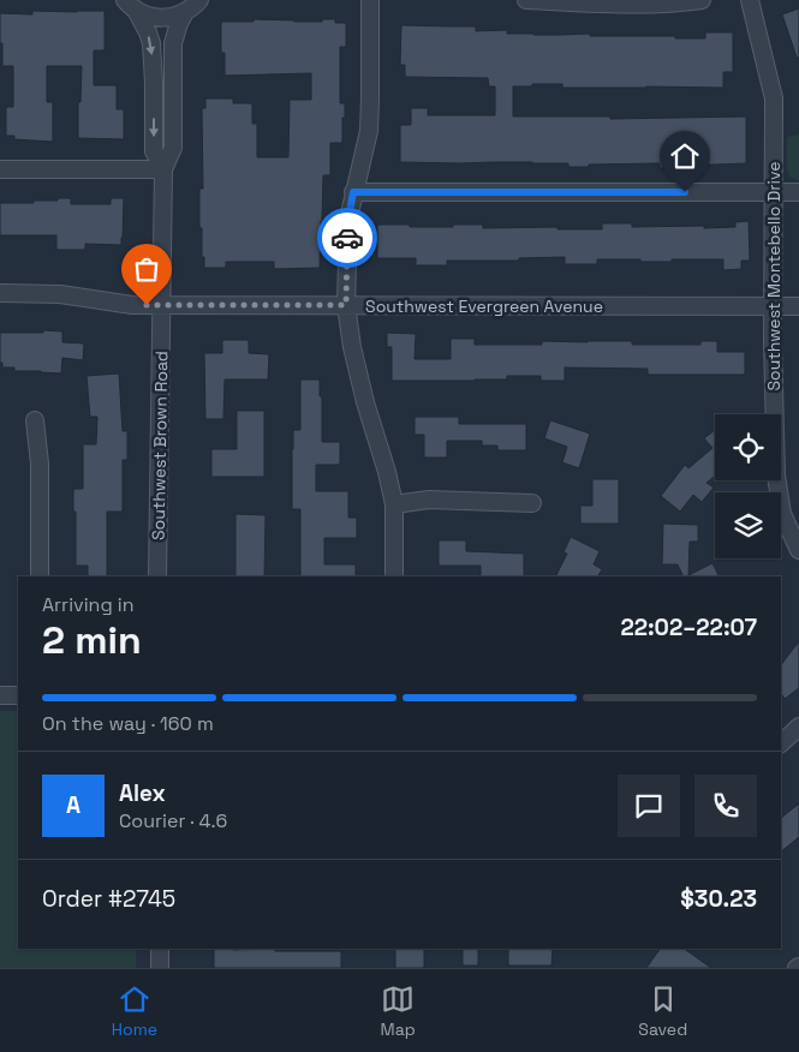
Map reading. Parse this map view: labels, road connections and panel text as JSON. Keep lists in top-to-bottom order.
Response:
{
  "streets": {
    "street": ["Southwest Montebello Drive", "Southwest Evergreen Avenue", "Southwest Brown Road"]
  },
  "crossings": [
    ["Southwest Montebello Drive", "Southwest Evergreen Avenue"],
    ["Southwest Evergreen Avenue", "Southwest Brown Road"]
  ],
  "page": {
    "heading": ["2 min", "Arriving in", "22:02–22:07"],
    "panel": [
      "Alex",
      "Courier · 4.6",
      "Order #2745",
      "$30.23"
    ],
    "bar": "On the way · 160 m",
    "round": "A",
    "tabs": ["Home", "Map", "Saved"]
  }
}
